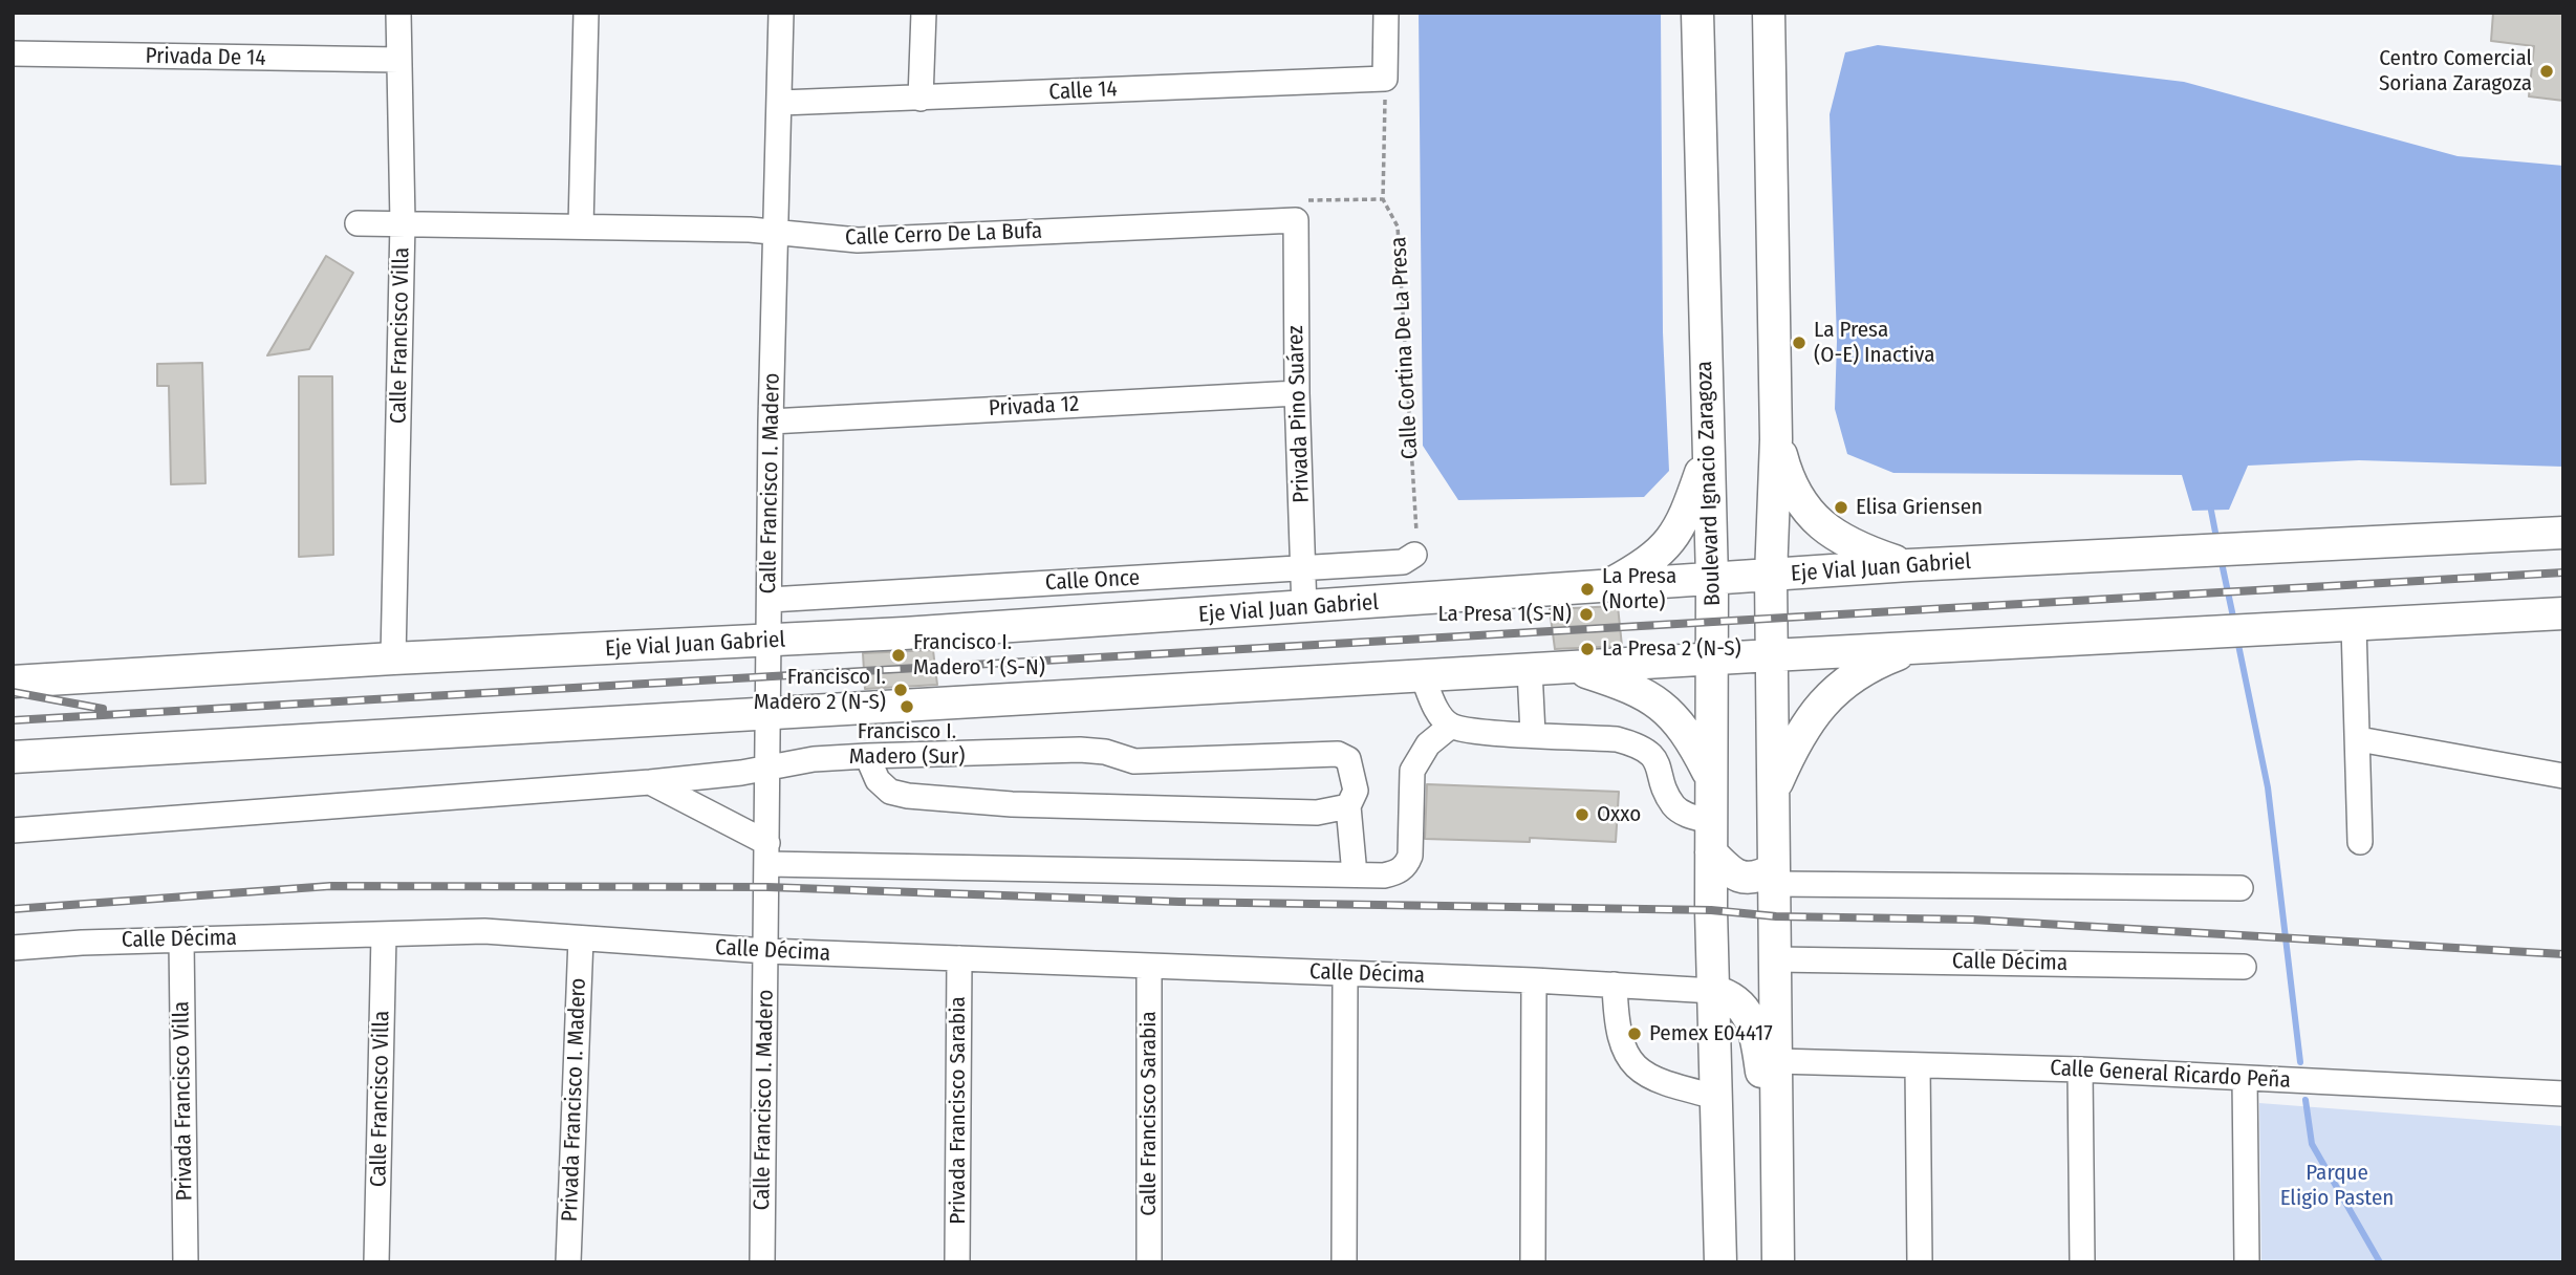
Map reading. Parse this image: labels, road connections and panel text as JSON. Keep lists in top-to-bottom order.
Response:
{
  "streets": {
    "main road": ["Boulevard Ignacio Zaragoza", "Eje Vial Juan Gabriel"],
    "street": [
      "Privada De 14",
      "Calle 14",
      "Calle Cerro De La Bufa",
      "Calle Francisco Villa",
      "Privada 12",
      "Privada Pino Suárez",
      "Calle Francisco I. Madero",
      "Calle Once",
      "Calle Décima",
      "Calle General Ricardo Peña",
      "Privada Francisco I. Madero",
      "Privada Francisco Villa",
      "Privada Francisco Sarabia",
      "Calle Francisco Sarabia"
    ],
    "path": ["Calle Cortina De La Presa"]
  },
  "crossings": [
    ["Privada De 14", "Calle Francisco Villa"],
    ["Calle 14", "Calle Cortina De La Presa"],
    ["Calle 14", "Calle Francisco I. Madero"],
    ["Calle Cerro De La Bufa", "Calle Francisco Villa"],
    ["Calle Cerro De La Bufa", "Privada Pino Suárez"],
    ["Calle Cerro De La Bufa", "Calle Francisco I. Madero"],
    ["Calle Francisco Villa", "Eje Vial Juan Gabriel"],
    ["Calle Francisco Villa", "Calle Décima"],
    ["Calle Cortina De La Presa", "Calle Once"],
    ["Privada 12", "Privada Pino Suárez"],
    ["Privada 12", "Calle Francisco I. Madero"],
    ["Privada Pino Suárez", "Eje Vial Juan Gabriel"],
    ["Privada Pino Suárez", "Calle Once"],
    ["Calle Francisco I. Madero", "Eje Vial Juan Gabriel"],
    ["Calle Francisco I. Madero", "Calle Once"],
    ["Calle Francisco I. Madero", "Calle Décima"],
    ["Boulevard Ignacio Zaragoza", "Eje Vial Juan Gabriel"],
    ["Boulevard Ignacio Zaragoza", "Calle Décima"],
    ["Calle Décima", "Privada Francisco I. Madero"],
    ["Calle Décima", "Privada Francisco Villa"],
    ["Calle Décima", "Privada Francisco Sarabia"],
    ["Calle Décima", "Calle Francisco Sarabia"]
  ],
  "parks": ["Parque Eligio Pasten"],
  "places": [
    "Centro Comercial Soriana Zaragoza",
    "La Presa (O-E) Inactiva",
    "Elisa Griensen",
    "La Presa (Norte)",
    "La Presa 1(S-N)",
    "La Presa 2 (N-S)",
    "Francisco I. Madero 1 (S-N)",
    "Francisco I. Madero 2 (N-S)",
    "Francisco I. Madero (Sur)",
    "Oxxo",
    "Pemex E04417"
  ]
}
